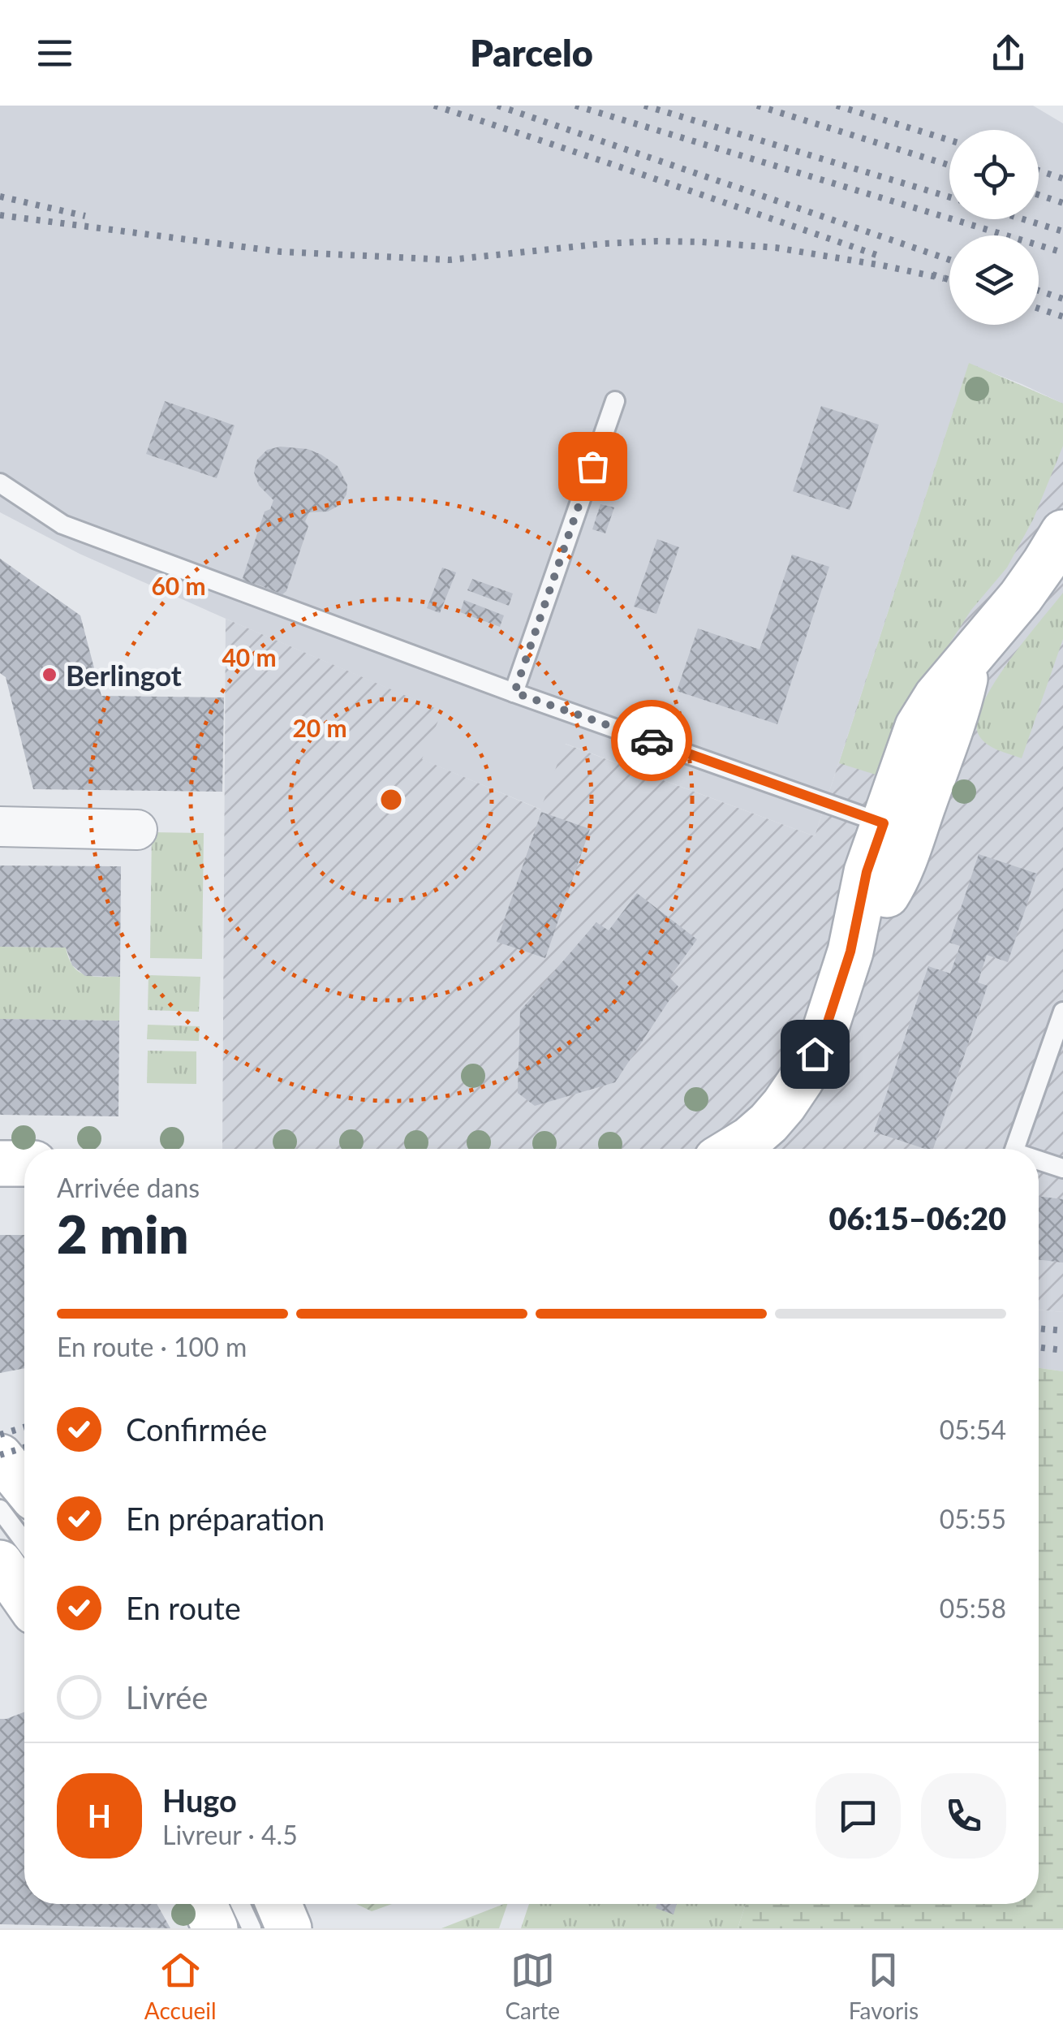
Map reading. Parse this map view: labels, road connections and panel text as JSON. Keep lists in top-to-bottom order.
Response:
{
  "places": ["Berlingot"],
  "page": {
    "header": "Parcelo",
    "heading": ["2 min", "Arrivée dans", "06:15–06:20"],
    "panel": ["Hugo", "Livreur · 4.5"],
    "bar": "En route · 100 m",
    "list": [
      ["Confirmée", "05:54"],
      ["En préparation", "05:55"],
      ["En route", "05:58"],
      "Livrée"
    ],
    "round": "H",
    "tabs": ["Accueil", "Carte", "Favoris"]
  },
  "rings": ["60 m", "40 m", "20 m"]
}
